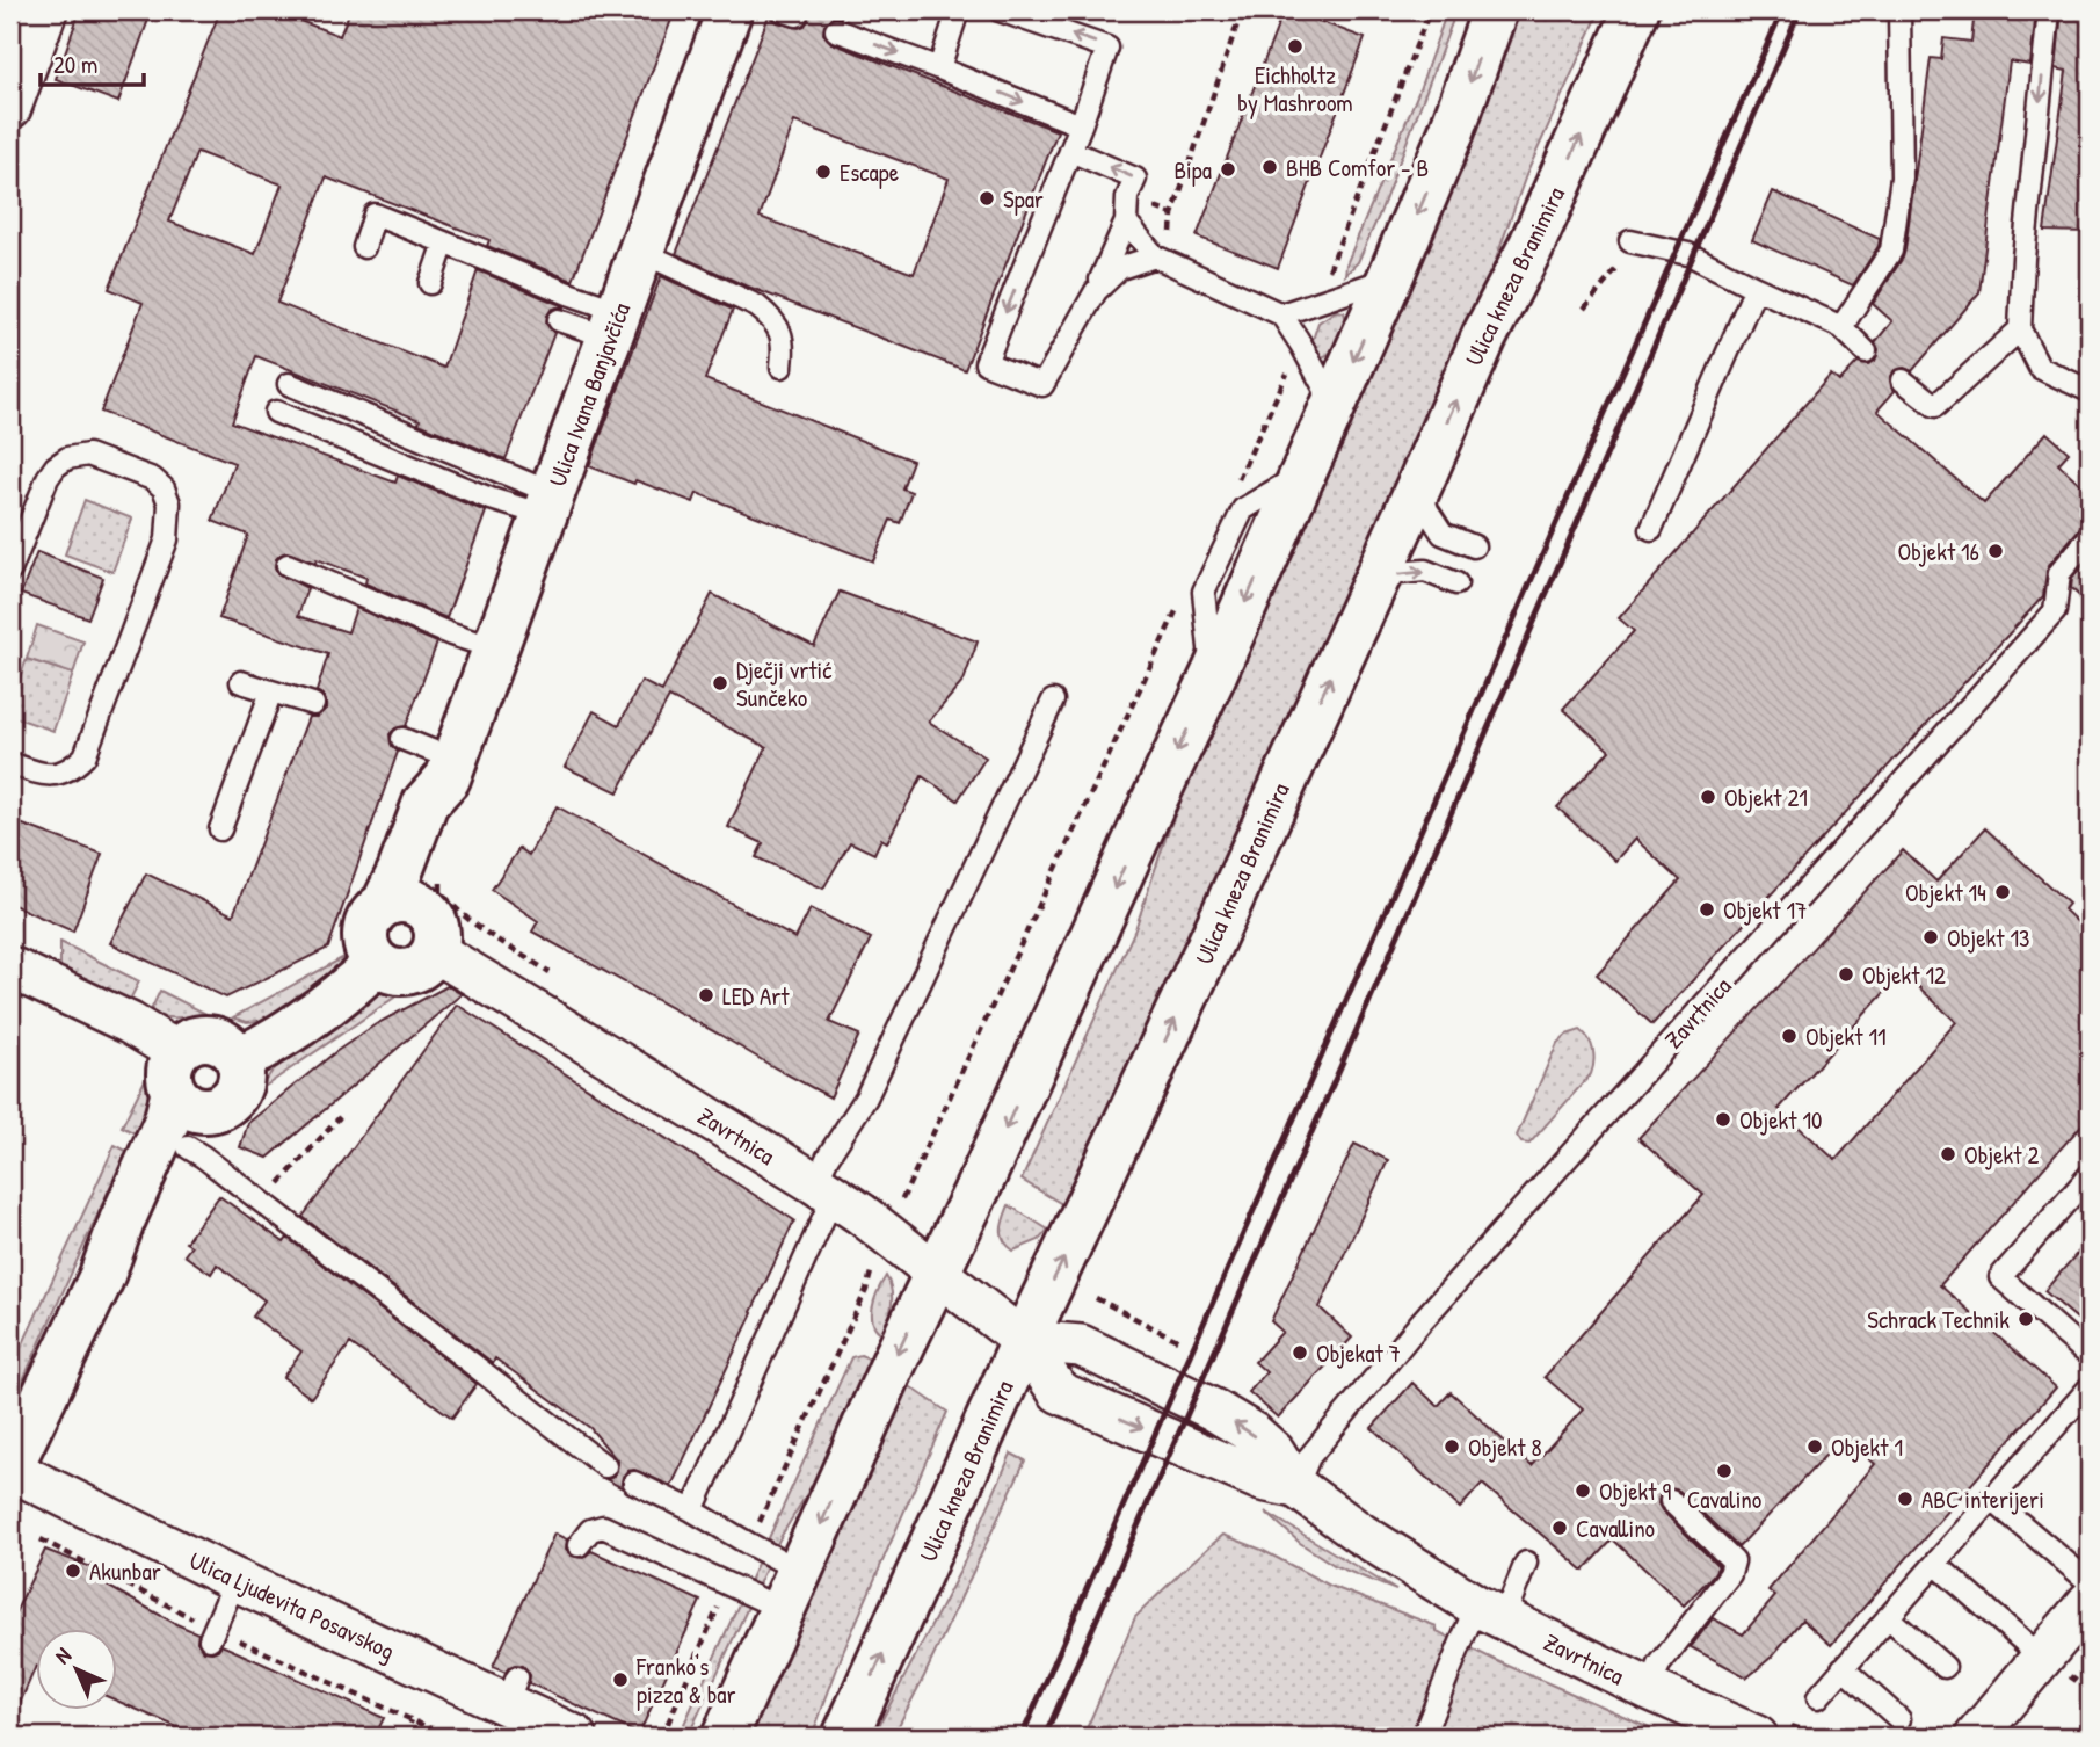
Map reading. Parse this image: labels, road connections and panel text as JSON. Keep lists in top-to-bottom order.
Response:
{
  "streets": {
    "main road": ["Ulica kneza Branimira", "Ulica Ivana Banjavčića", "Ulica Ljudevita Posavskog"],
    "street": ["Zavrtnica"]
  },
  "crossings": [
    ["Ulica kneza Branimira", "Zavrtnica"],
    ["Ulica Ivana Banjavčića", "Zavrtnica"]
  ],
  "places": [
    "Eichholtz by Mashroom",
    "BHB Comfor - B",
    "Bipa",
    "Escape",
    "Spar",
    "Objekt 16",
    "Dječji vrtić Sunčeko",
    "Objekt 21",
    "Objekt 14",
    "Objekt 17",
    "Objekt 13",
    "Objekt 12",
    "LED Art",
    "Objekt 11",
    "Objekt 10",
    "Objekt 2",
    "Schrack Technik",
    "Objekat 7",
    "Objekt 8",
    "Objekt 1",
    "Cavalino",
    "Objekt 9",
    "ABC interijeri",
    "Cavallino",
    "Akunbar",
    "Franko's pizza & bar"
  ],
  "scale_bar": "20 m",
  "north": "top left"
}
